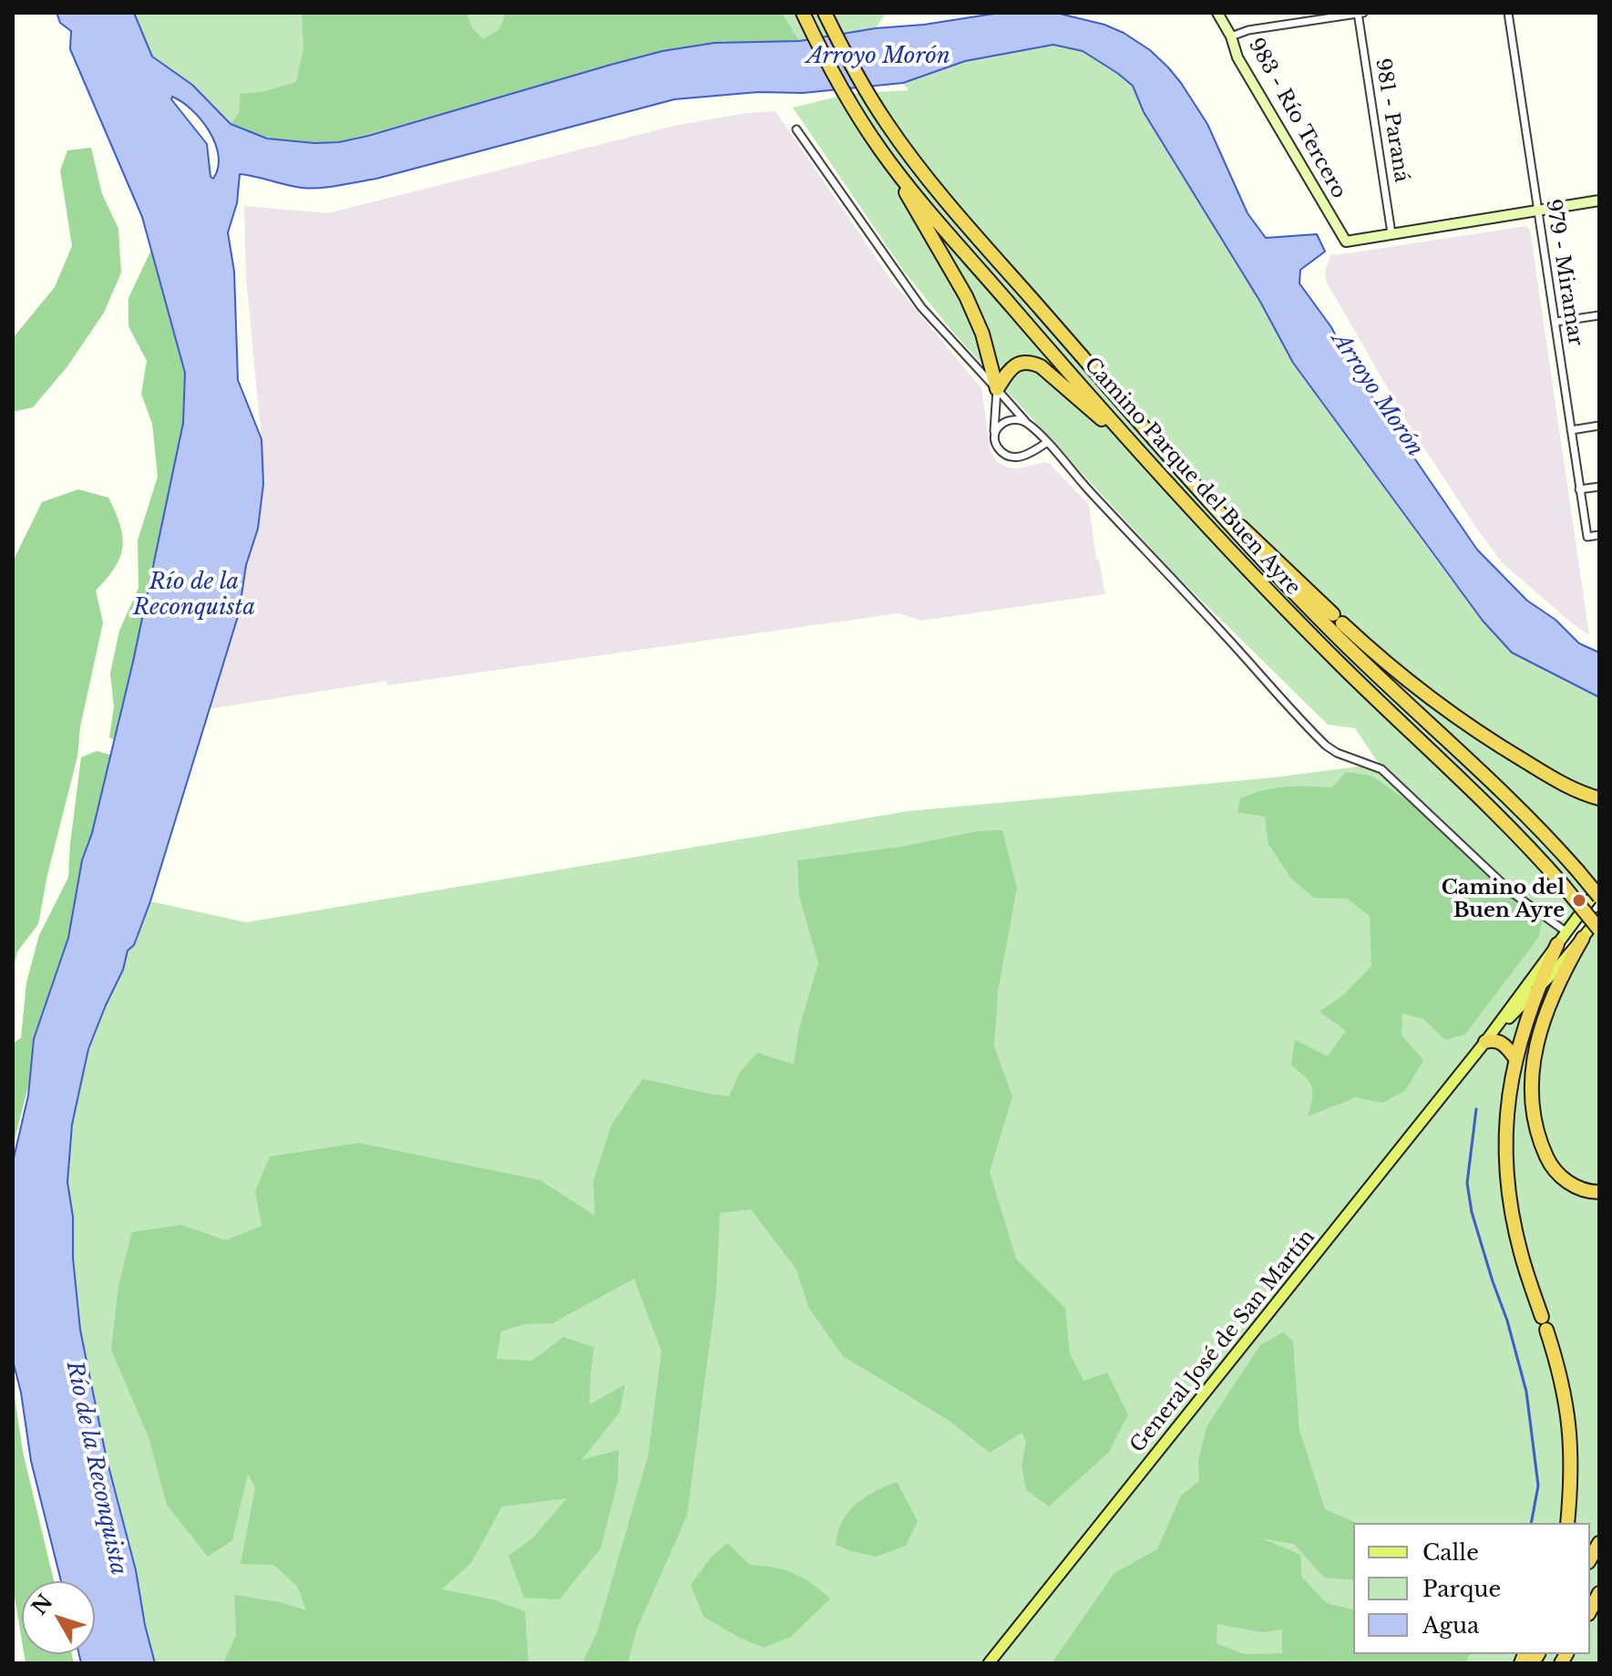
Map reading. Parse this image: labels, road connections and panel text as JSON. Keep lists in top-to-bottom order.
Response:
{
  "streets": {
    "highway": ["Camino Parque del Buen Ayre"],
    "main road": ["General José de San Martín"],
    "street": ["983 - Río Tercero", "981 - Paraná", "979 - Miramar"]
  },
  "crossings": [
    ["983 - Río Tercero", "981 - Paraná"]
  ],
  "water": ["Arroyo Morón", "Río de la Reconquista"],
  "places": ["Camino del Buen Ayre"],
  "legend": ["Calle", "Parque", "Agua"],
  "north": "top left"
}
